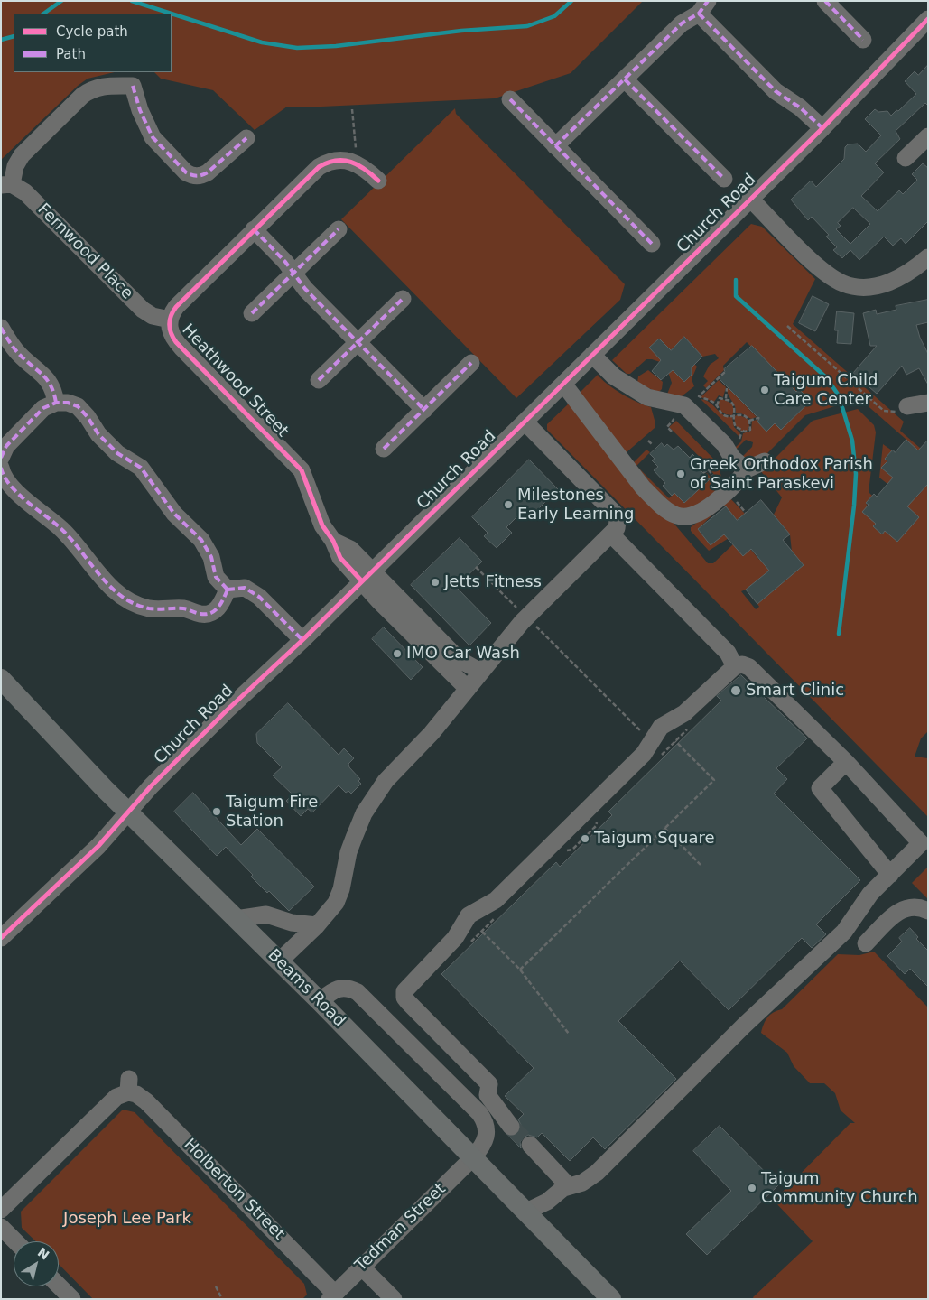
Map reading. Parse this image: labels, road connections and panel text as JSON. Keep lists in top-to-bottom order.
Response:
{
  "streets": {
    "main road": ["Beams Road"],
    "street": [
      "Church Road",
      "Fernwood Place",
      "Heathwood Street",
      "Holberton Street",
      "Tedman Street"
    ]
  },
  "crossings": [
    ["Church Road", "Heathwood Street"],
    ["Church Road", "Beams Road"],
    ["Fernwood Place", "Heathwood Street"],
    ["Beams Road", "Tedman Street"],
    ["Holberton Street", "Tedman Street"]
  ],
  "parks": ["Joseph Lee Park"],
  "places": [
    "Taigum Child Care Center",
    "Greek Orthodox Parish of Saint Paraskevi",
    "Milestones Early Learning",
    "Jetts Fitness",
    "IMO Car Wash",
    "Smart Clinic",
    "Taigum Fire Station",
    "Taigum Square",
    "Taigum Community Church"
  ],
  "legend": ["Cycle path", "Path"],
  "north": "top right"
}
